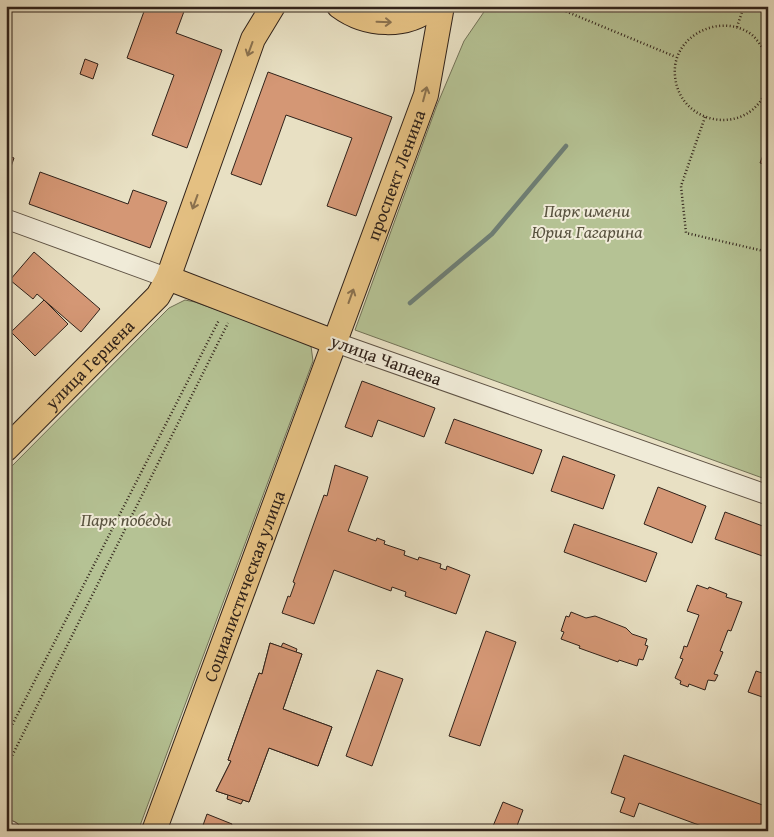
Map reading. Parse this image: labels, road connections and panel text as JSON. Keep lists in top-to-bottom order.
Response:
{
  "streets": {
    "main road": [
      "проспект Ленина",
      "улица Чапаева",
      "улица Герцена",
      "Социалистическая улица"
    ]
  },
  "crossings": [
    ["проспект Ленина", "улица Чапаева"],
    ["проспект Ленина", "Социалистическая улица"],
    ["улица Чапаева", "улица Герцена"],
    ["улица Чапаева", "Социалистическая улица"]
  ],
  "parks": ["Парк имени Юрия Гагарина", "Парк победы"]
}
